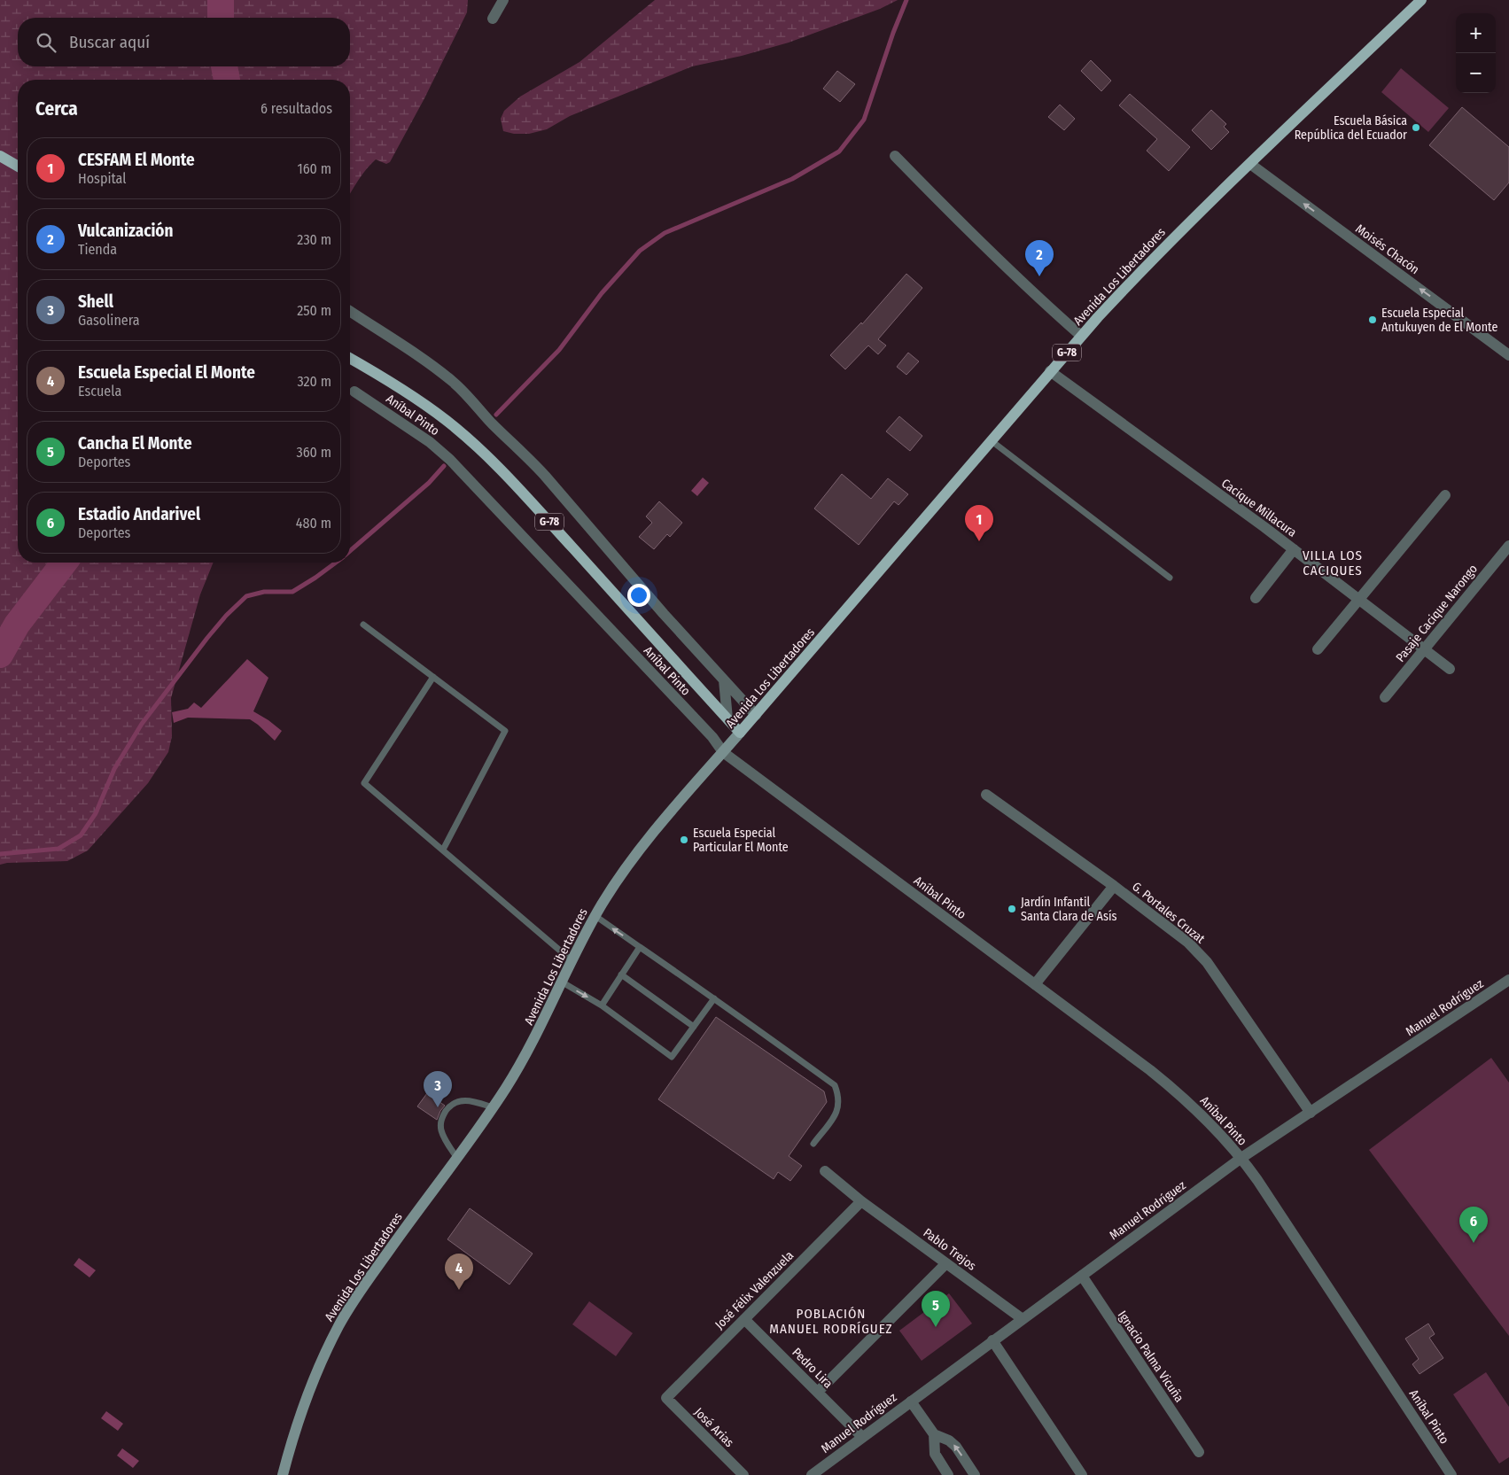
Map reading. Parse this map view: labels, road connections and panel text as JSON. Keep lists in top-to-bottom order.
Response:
{
  "streets": {
    "main road": ["Avenida Los Libertadores", "G-78", "Aníbal Pinto"],
    "street": [
      "Moisés Chacón",
      "Cacique Millacura",
      "Pasaje Cacique Narongo",
      "G. Portales Cruzat",
      "Manuel Rodríguez",
      "Pablo Trejos",
      "José Félix Valenzuela",
      "Ignacio Palma Vicuña",
      "Pedro Lira",
      "José Arias"
    ]
  },
  "crossings": [
    ["Moisés Chacón", "Avenida Los Libertadores"],
    ["Avenida Los Libertadores", "Aníbal Pinto"],
    ["Avenida Los Libertadores", "Cacique Millacura"],
    ["Aníbal Pinto", "Manuel Rodríguez"],
    ["Cacique Millacura", "Pasaje Cacique Narongo"],
    ["G. Portales Cruzat", "Manuel Rodríguez"],
    ["Manuel Rodríguez", "Pablo Trejos"],
    ["Manuel Rodríguez", "Ignacio Palma Vicuña"],
    ["Manuel Rodríguez", "Pedro Lira"],
    ["Pablo Trejos", "José Félix Valenzuela"],
    ["José Félix Valenzuela", "Pedro Lira"],
    ["José Félix Valenzuela", "José Arias"]
  ],
  "one_way": ["Moisés Chacón"],
  "districts": ["VILLA LOS CACIQUES", "POBLACIÓN MANUEL RODRÍGUEZ"],
  "places": [
    "Escuela Básica República del Ecuador",
    "Escuela Especial Antukuyen de El Monte",
    "Escuela Especial Particular El Monte",
    "Jardín Infantil Santa Clara de Asís"
  ],
  "page": {
    "map_buttons": ["+", "−"],
    "search": "Buscar aquí",
    "heading": ["Cerca", "6 resultados"],
    "list": [
      {
        "mark": "1",
        "name": "CESFAM El Monte",
        "note": "Hospital",
        "value": "160 m"
      },
      {
        "mark": "2",
        "name": "Vulcanización",
        "note": "Tienda",
        "value": "230 m"
      },
      {
        "mark": "3",
        "name": "Shell",
        "note": "Gasolinera",
        "value": "250 m"
      },
      {
        "mark": "4",
        "name": "Escuela Especial El Monte",
        "note": "Escuela",
        "value": "320 m"
      },
      {
        "mark": "5",
        "name": "Cancha El Monte",
        "note": "Deportes",
        "value": "360 m"
      },
      {
        "mark": "6",
        "name": "Estadio Andarivel",
        "note": "Deportes",
        "value": "480 m"
      }
    ],
    "pins": [
      "2",
      "1",
      "3",
      "6",
      "4",
      "5"
    ]
  }
}
